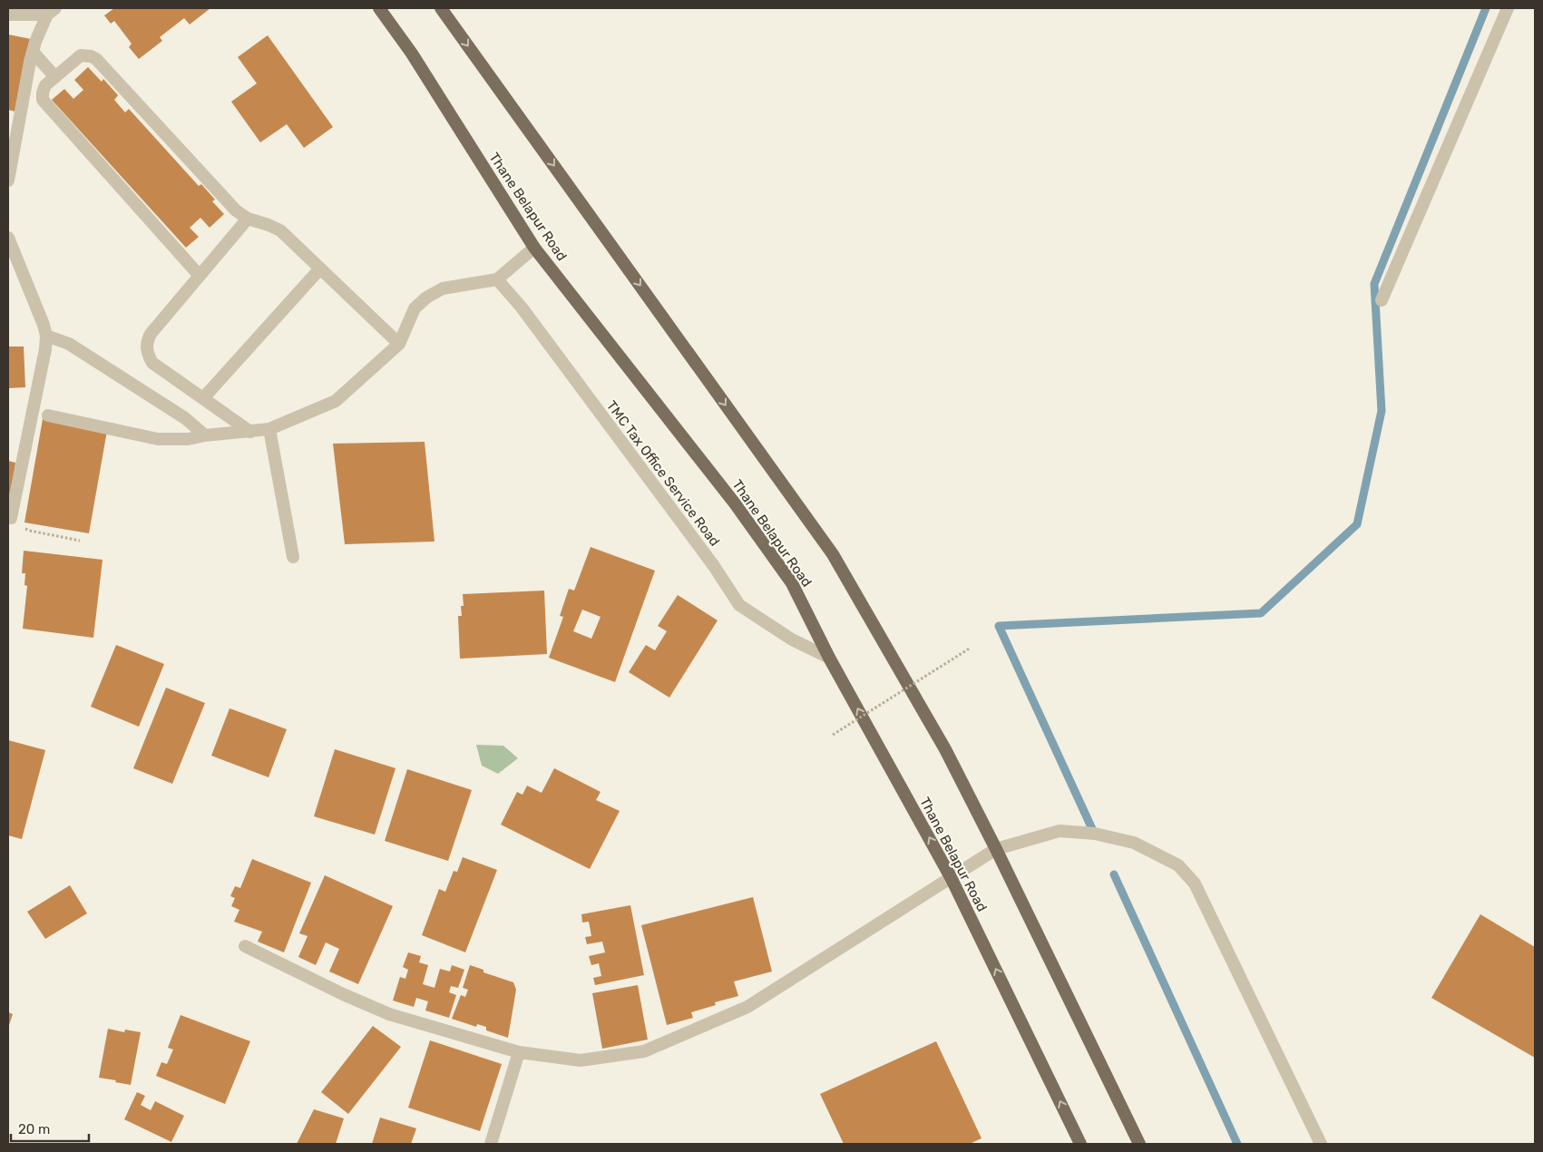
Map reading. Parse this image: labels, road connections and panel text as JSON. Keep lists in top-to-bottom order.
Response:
{
  "streets": {
    "main road": ["Thane Belapur Road"],
    "street": ["TMC Tax Office Service Road"]
  },
  "crossings": [
    ["Thane Belapur Road", "TMC Tax Office Service Road"]
  ],
  "scale_bar": "20 m"
}
